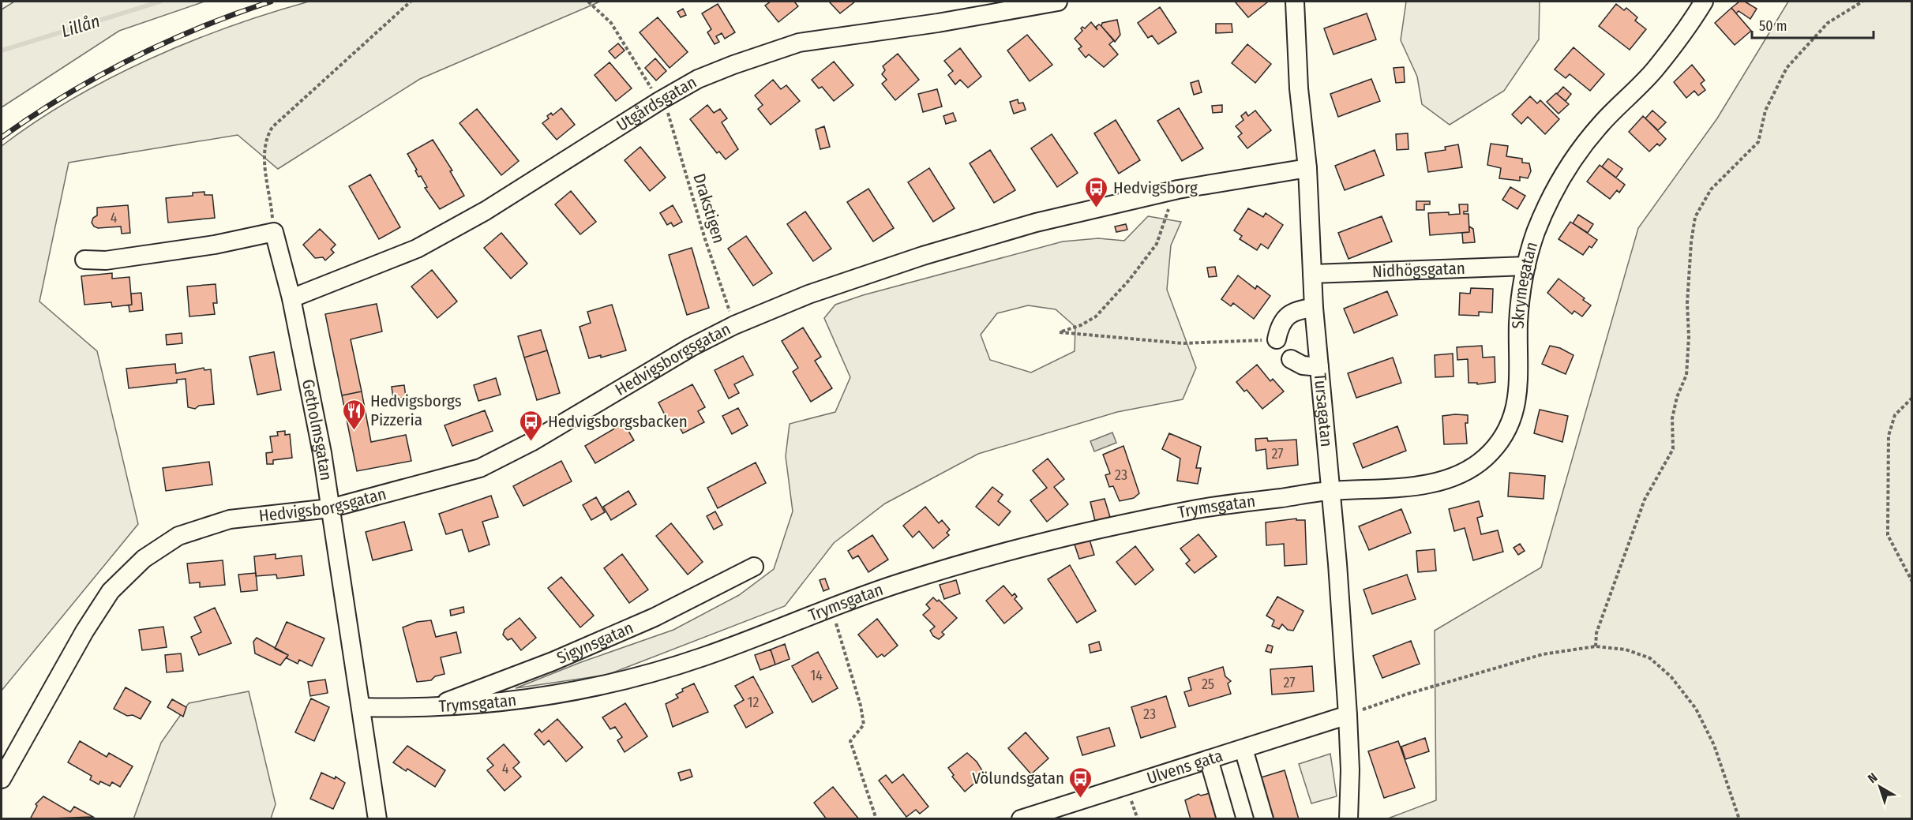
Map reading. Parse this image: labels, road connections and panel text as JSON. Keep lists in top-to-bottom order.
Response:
{
  "streets": {
    "street": [
      "Utgårdsgatan",
      "Nidhögsgatan",
      "Skrymegatan",
      "Hedvigsborgsgatan",
      "Tursagatan",
      "Getholmsgatan",
      "Trymsgatan",
      "Sigynsgatan",
      "Ulvens gata"
    ],
    "path": ["Drakstigen"]
  },
  "crossings": [
    ["Utgårdsgatan", "Drakstigen"],
    ["Utgårdsgatan", "Getholmsgatan"],
    ["Drakstigen", "Hedvigsborgsgatan"],
    ["Nidhögsgatan", "Skrymegatan"],
    ["Nidhögsgatan", "Tursagatan"],
    ["Skrymegatan", "Tursagatan"],
    ["Skrymegatan", "Trymsgatan"],
    ["Hedvigsborgsgatan", "Tursagatan"],
    ["Hedvigsborgsgatan", "Getholmsgatan"],
    ["Tursagatan", "Trymsgatan"],
    ["Tursagatan", "Ulvens gata"],
    ["Getholmsgatan", "Trymsgatan"],
    ["Trymsgatan", "Sigynsgatan"]
  ],
  "water": ["Lillån"],
  "places": {
    "bus stop": ["Hedvigsborg", "Hedvigsborgsbacken", "Völundsgatan"],
    "restaurant": ["Hedvigsborgs Pizzeria"]
  },
  "house_numbers": [
    "4",
    "27",
    "23",
    "14",
    "27",
    "25",
    "12",
    "23",
    "4"
  ],
  "scale_bar": "50 m",
  "north": "top left"
}
